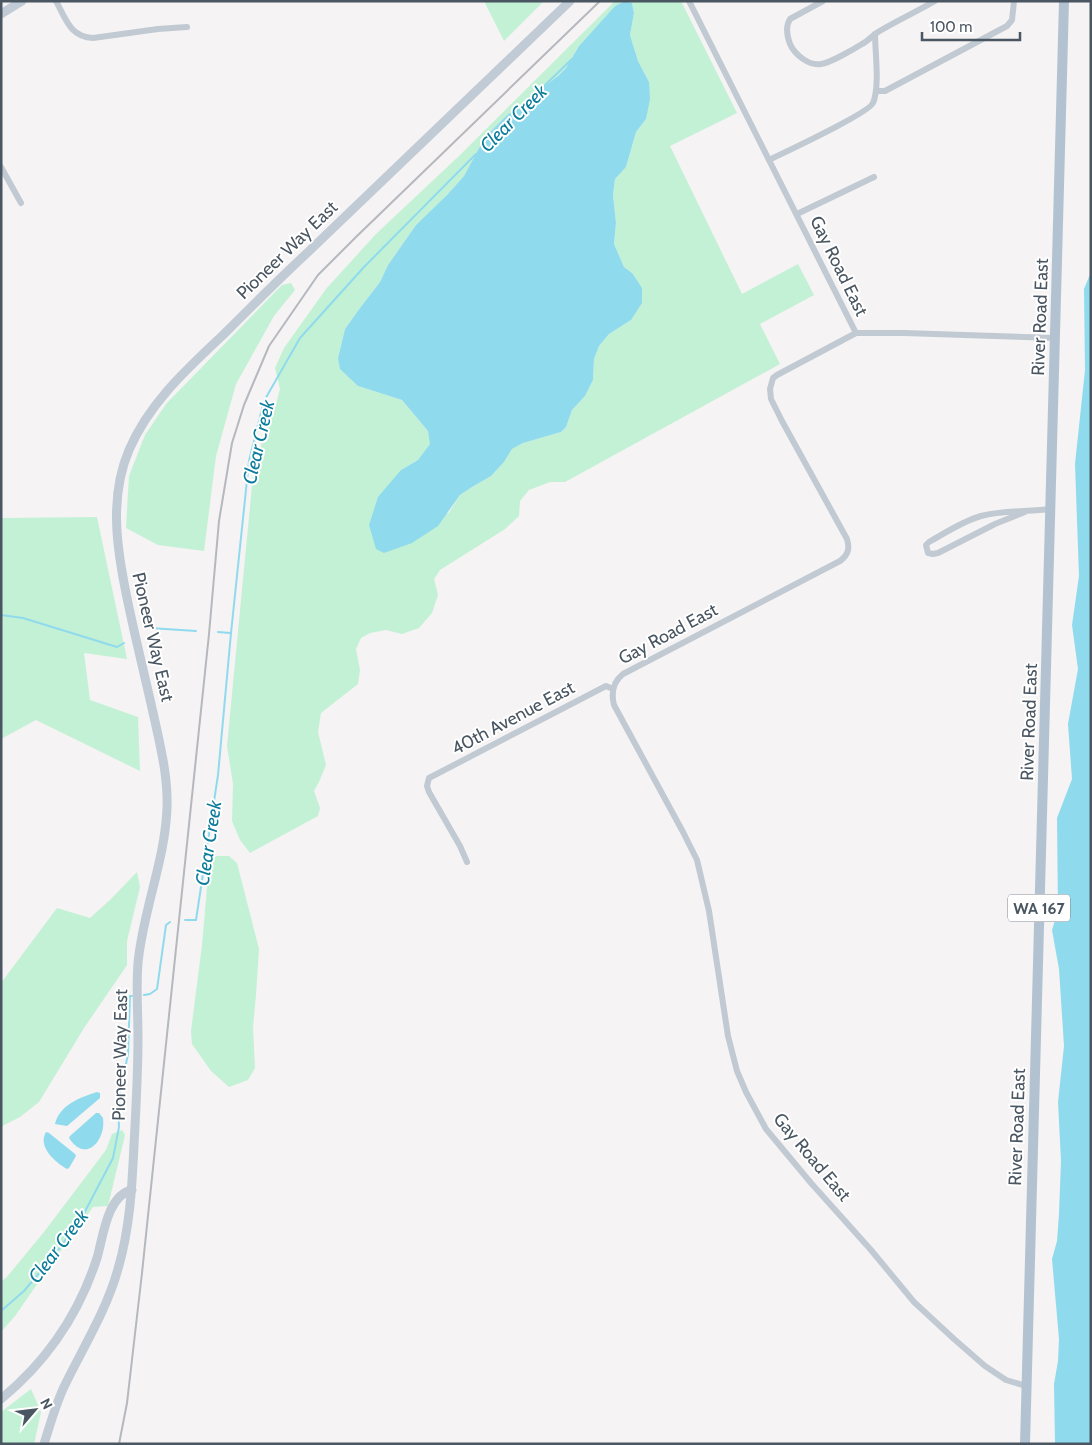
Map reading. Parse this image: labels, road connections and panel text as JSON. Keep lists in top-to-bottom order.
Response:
{
  "streets": {
    "main road": ["Pioneer Way East", "River Road East", "WA 167"],
    "street": ["Gay Road East", "40th Avenue East"]
  },
  "crossings": [
    ["Gay Road East", "River Road East"],
    ["Gay Road East", "40th Avenue East"]
  ],
  "water": ["Clear Creek"],
  "scale_bar": "100 m",
  "north": "top right"
}
